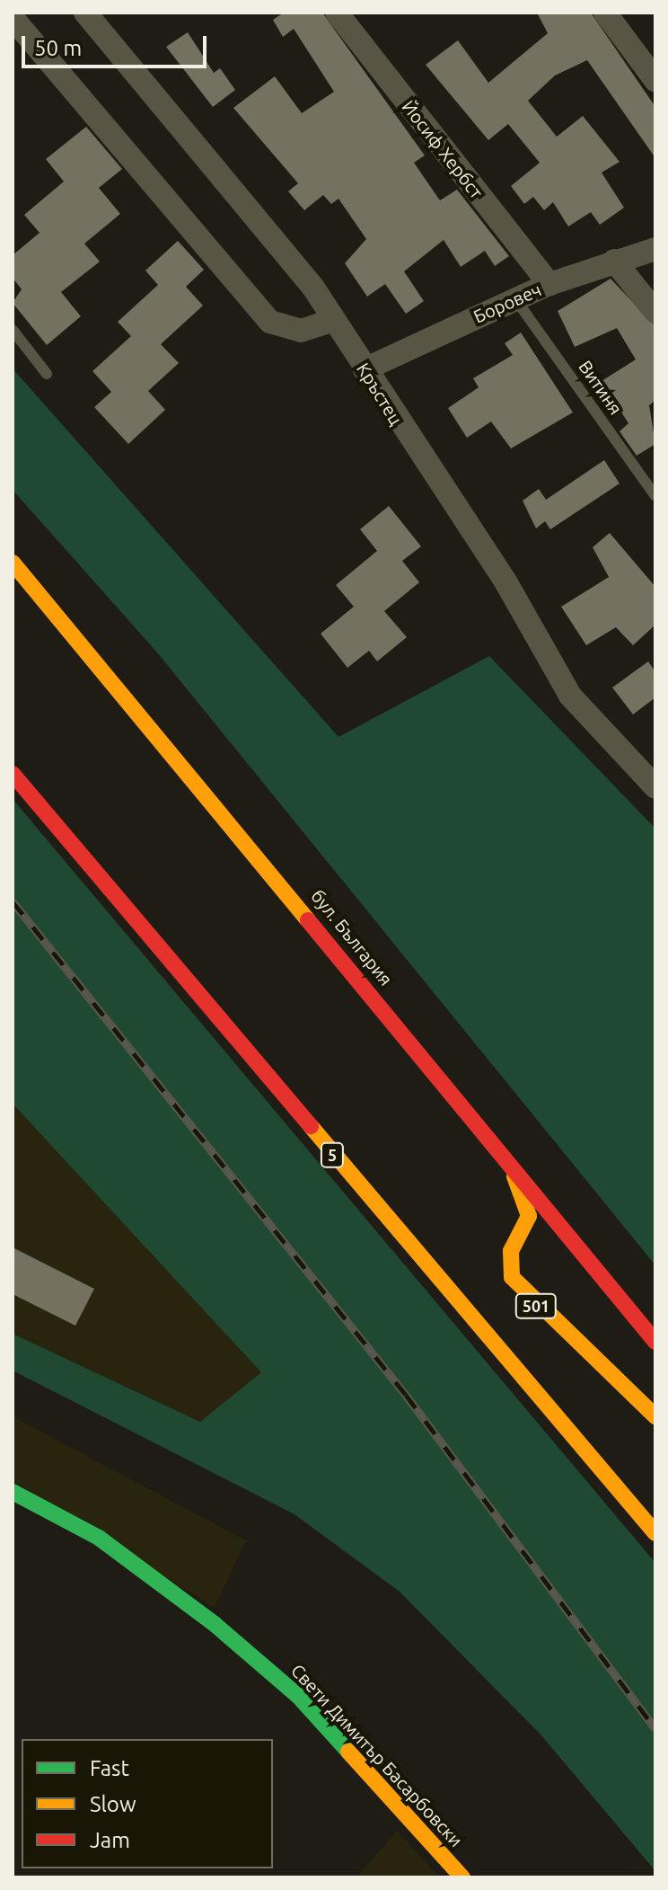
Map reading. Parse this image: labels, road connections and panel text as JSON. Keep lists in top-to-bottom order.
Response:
{
  "streets": {
    "main road": [
      "бул. България",
      "5",
      "501",
      "Свети Димитър Басарбовски"
    ],
    "street": ["Йосиф Хербст", "Боровеч", "Кръстец"],
    "lane": ["Витиня"]
  },
  "crossings": [
    ["Йосиф Хербст", "Боровеч"],
    ["Боровеч", "Витиня"],
    ["Боровеч", "Кръстец"],
    ["бул. България", "501"]
  ],
  "legend": ["Fast", "Slow", "Jam"],
  "scale_bar": "50 m"
}
